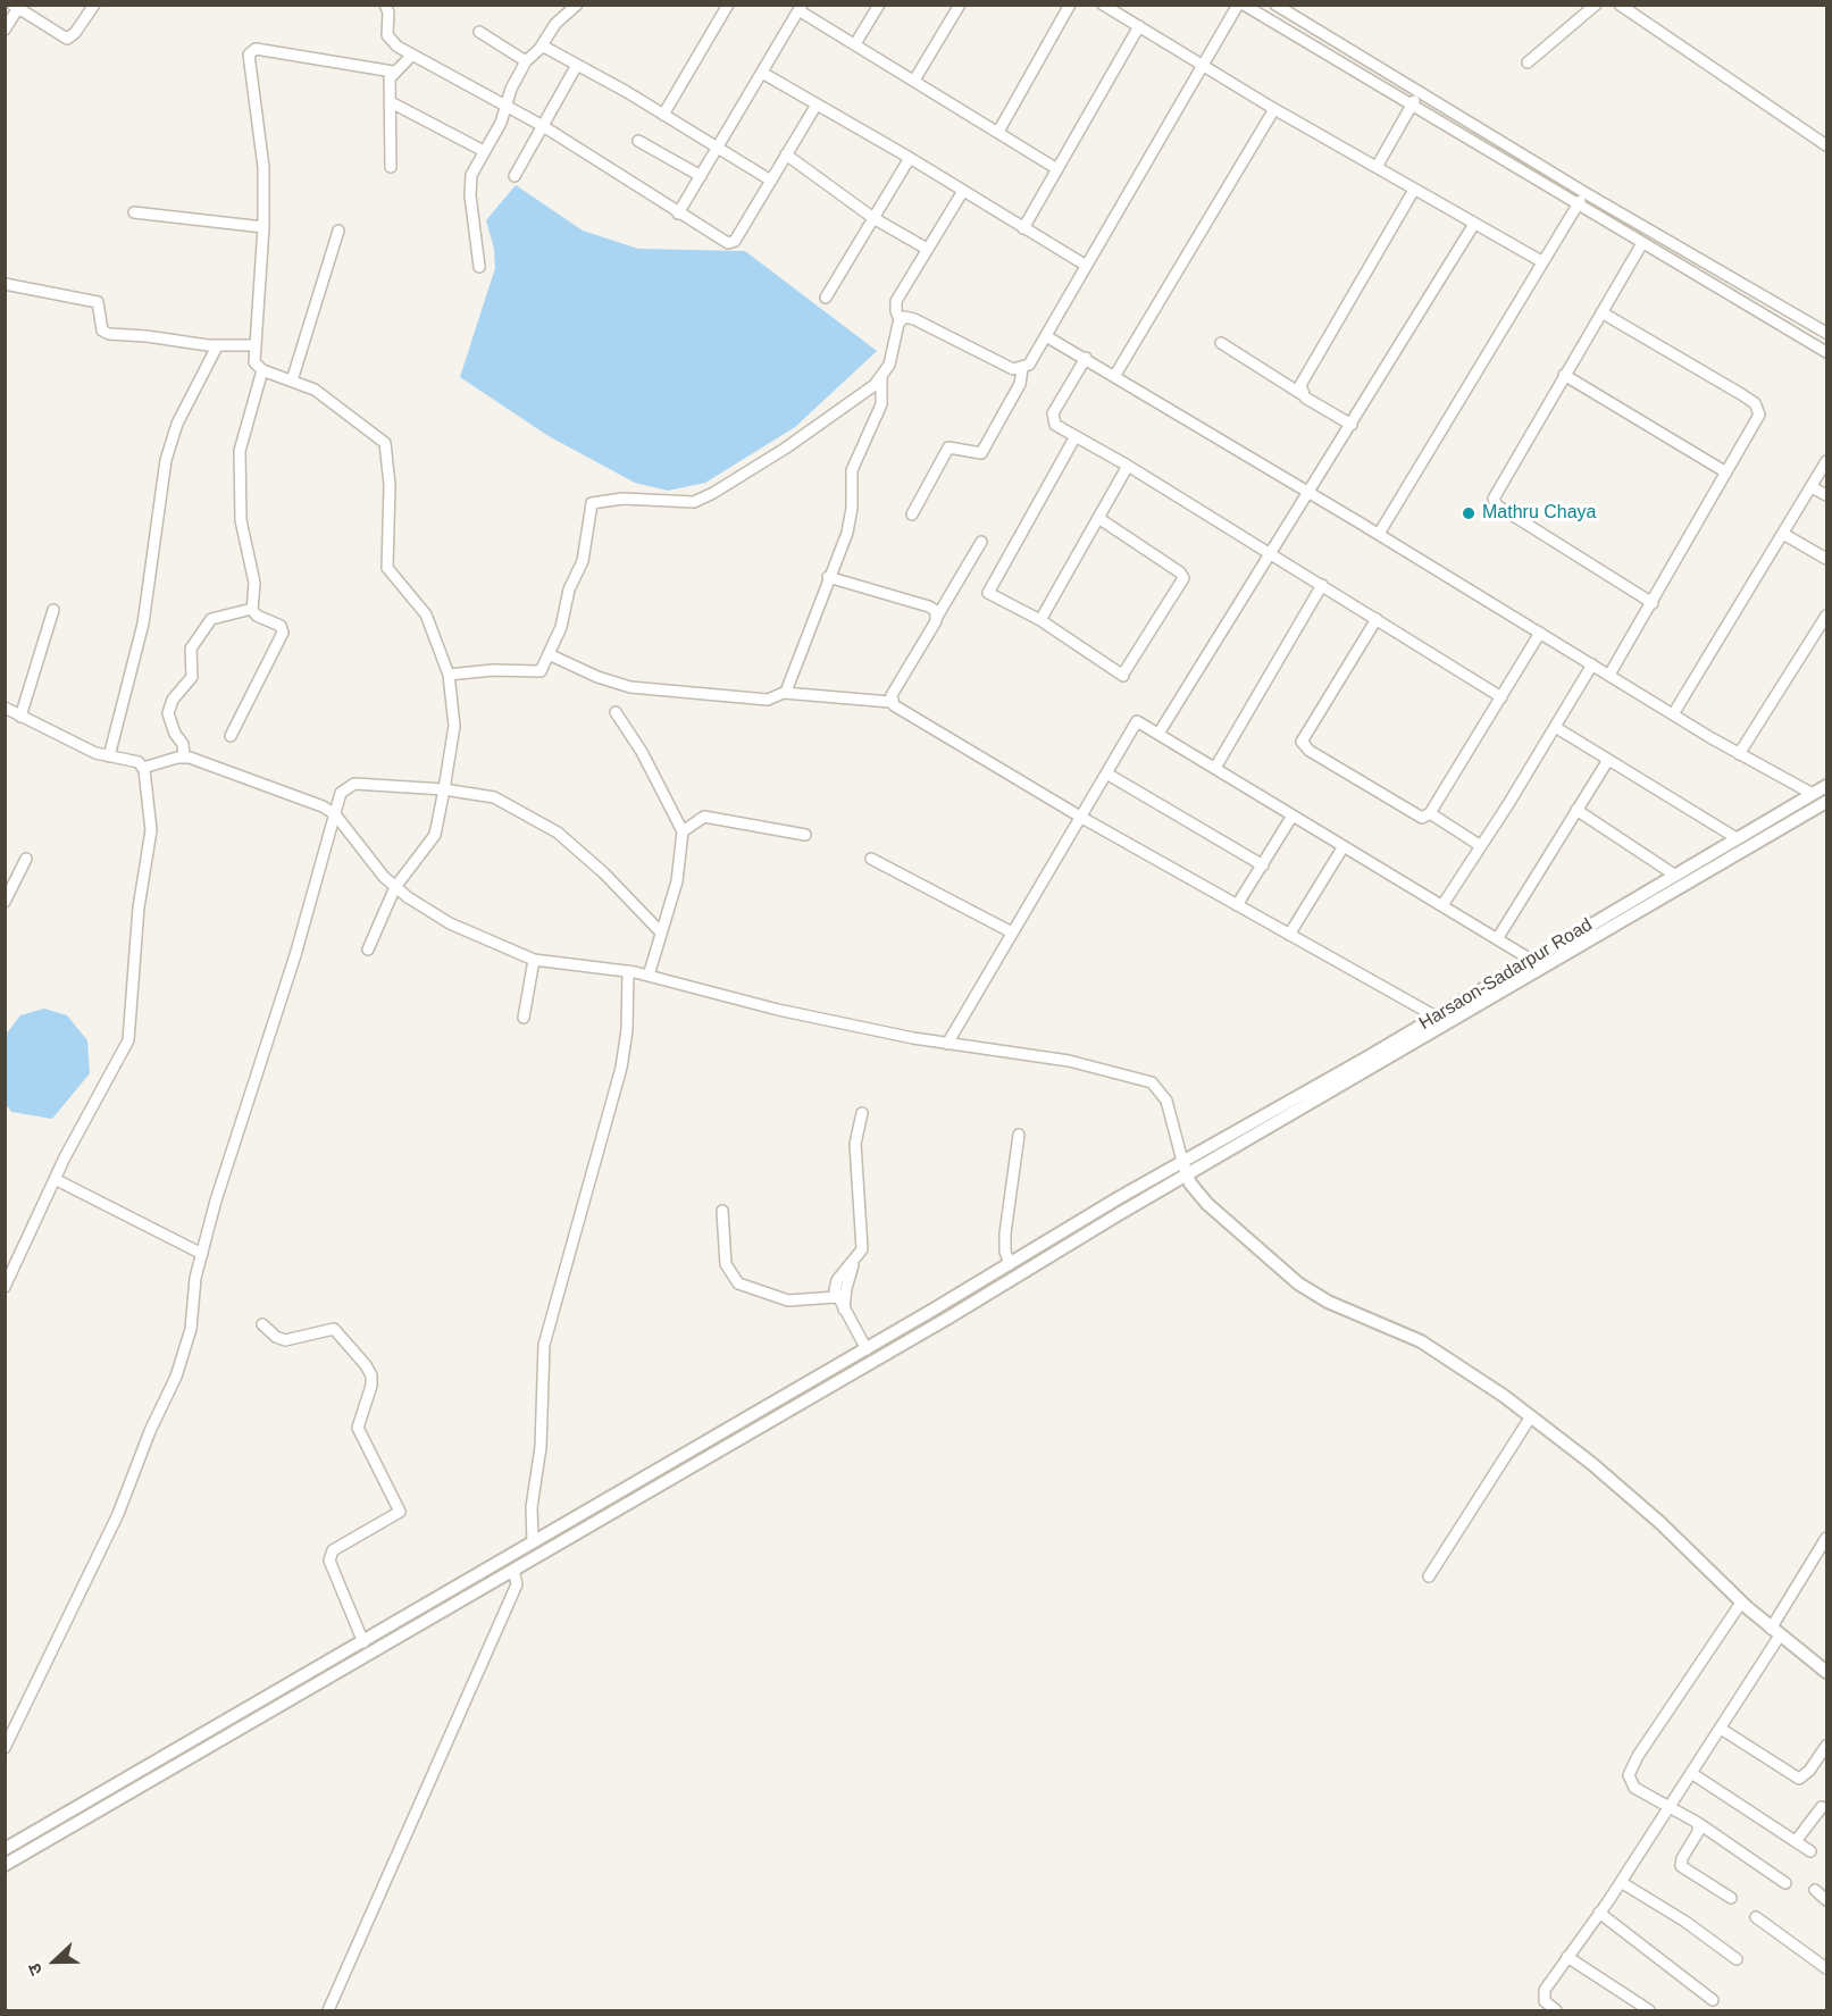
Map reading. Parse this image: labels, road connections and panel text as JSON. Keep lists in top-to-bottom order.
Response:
{
  "streets": {
    "street": ["Harsaon-Sadarpur Road"]
  },
  "places": ["Mathru Chaya"],
  "north": "left"
}
